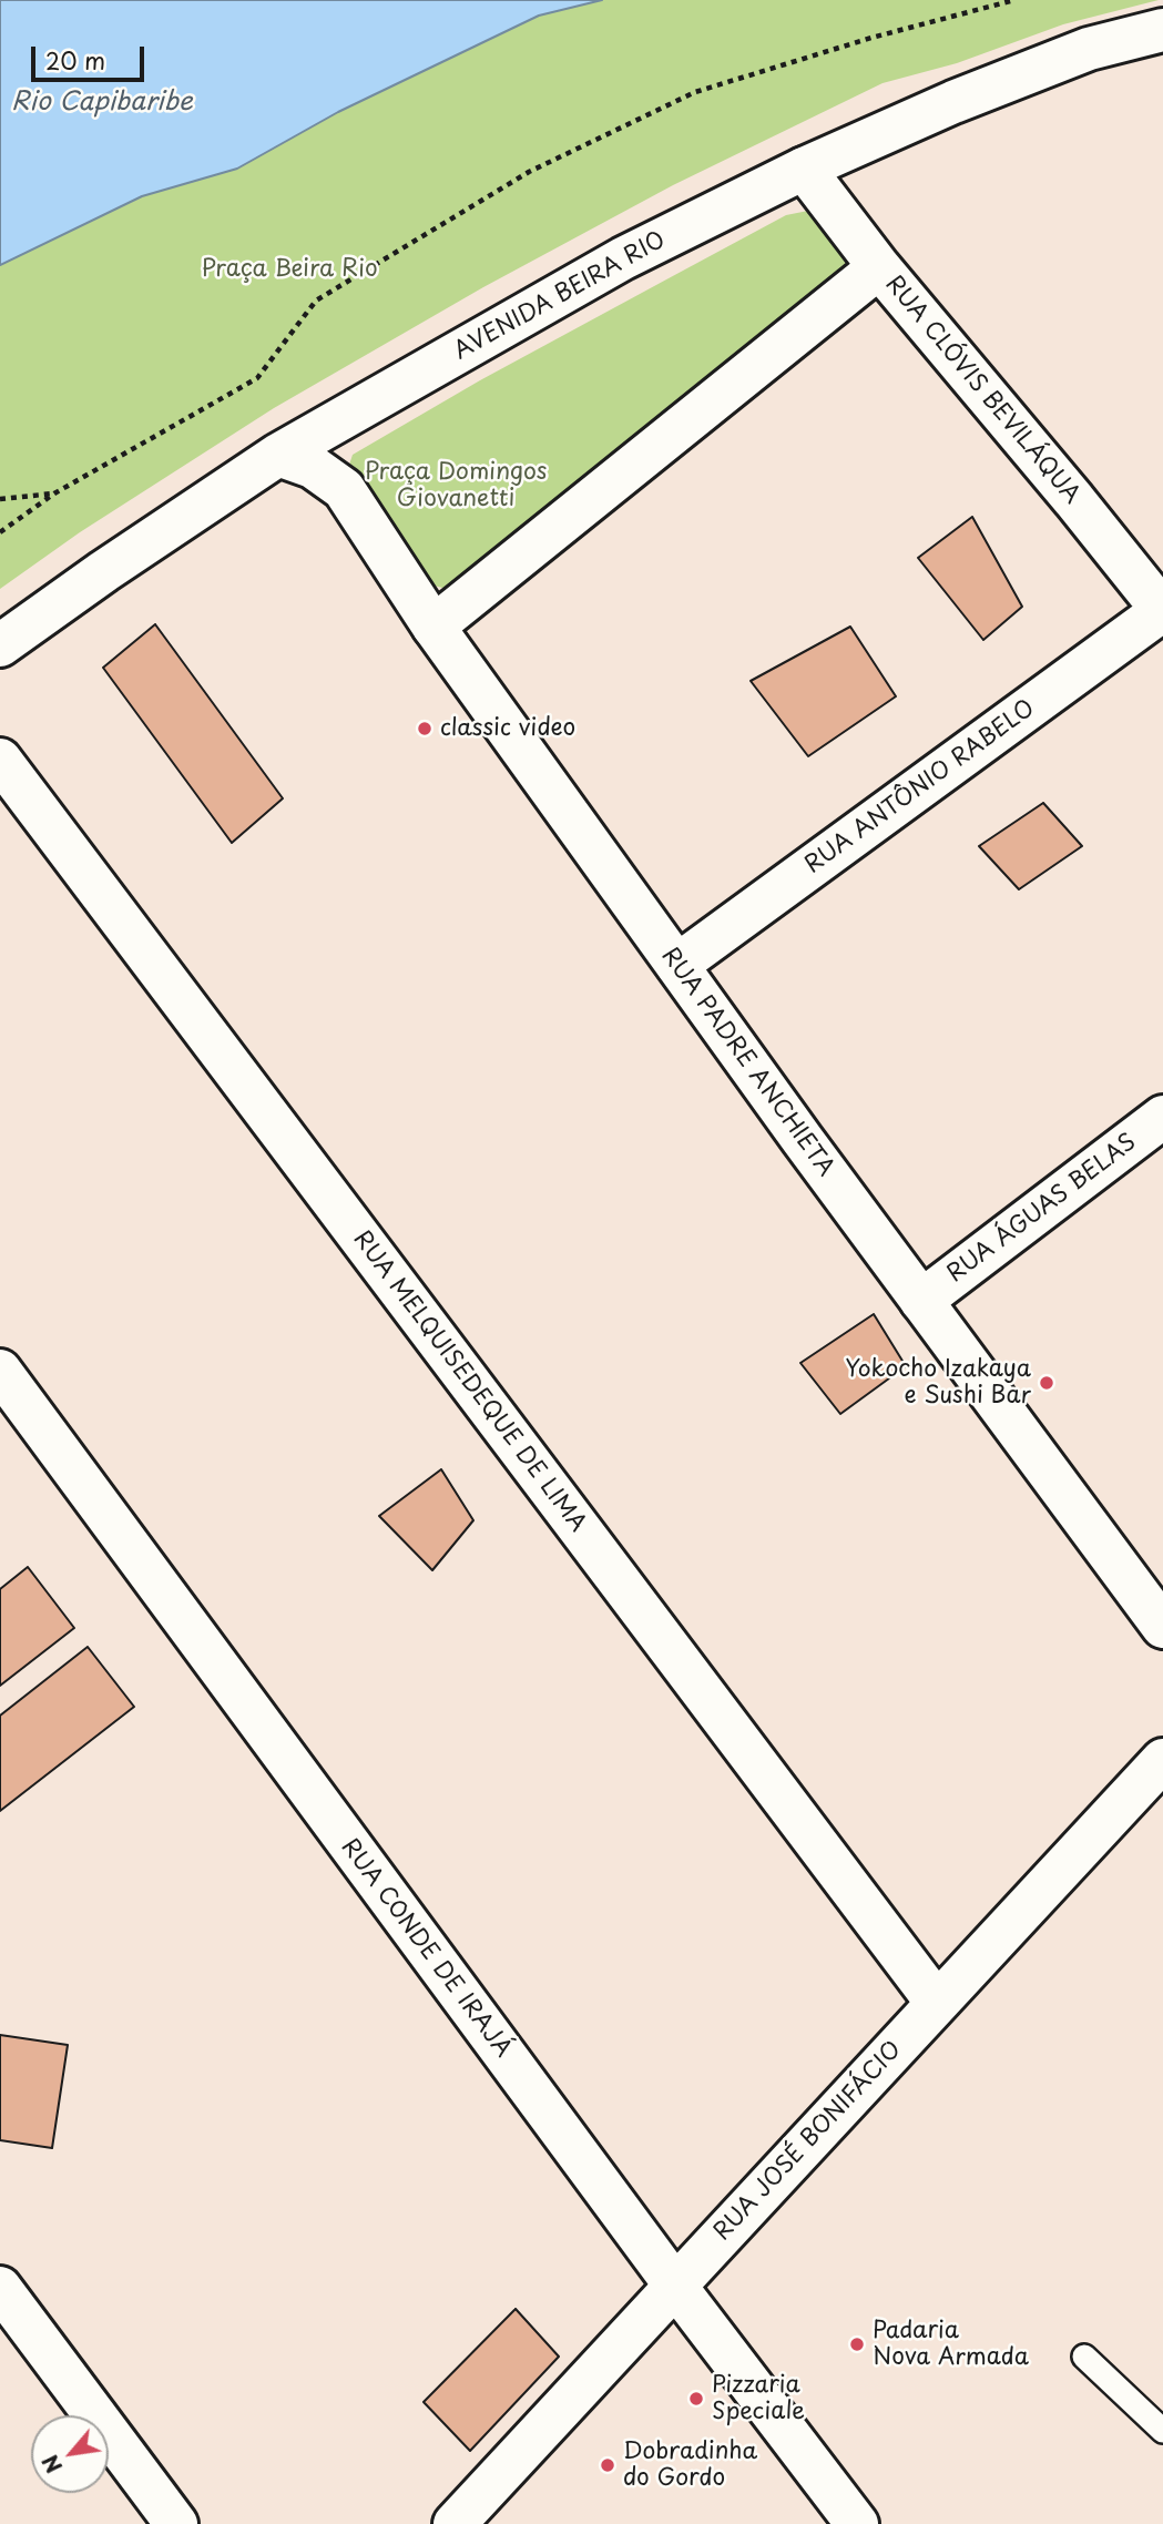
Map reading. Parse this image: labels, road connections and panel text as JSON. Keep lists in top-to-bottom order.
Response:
{
  "streets": {
    "main road": [
      "AVENIDA BEIRA RIO",
      "RUA CLÓVIS BEVILÁQUA",
      "RUA ANTÔNIO RABELO",
      "RUA PADRE ANCHIETA",
      "RUA ÁGUAS BELAS",
      "RUA MELQUISEDEQUE DE LIMA",
      "RUA CONDE DE IRAJÁ",
      "RUA JOSÉ BONIFÁCIO"
    ]
  },
  "crossings": [
    ["AVENIDA BEIRA RIO", "RUA CLÓVIS BEVILÁQUA"],
    ["AVENIDA BEIRA RIO", "RUA PADRE ANCHIETA"],
    ["RUA CLÓVIS BEVILÁQUA", "RUA ANTÔNIO RABELO"],
    ["RUA ANTÔNIO RABELO", "RUA PADRE ANCHIETA"],
    ["RUA PADRE ANCHIETA", "RUA ÁGUAS BELAS"],
    ["RUA MELQUISEDEQUE DE LIMA", "RUA JOSÉ BONIFÁCIO"],
    ["RUA CONDE DE IRAJÁ", "RUA JOSÉ BONIFÁCIO"]
  ],
  "water": ["Rio Capibaribe"],
  "parks": ["Praça Beira Rio", "Praça Domingos Giovanetti"],
  "places": [
    "classic video",
    "Yokocho Izakaya e Sushi Bar",
    "Padaria Nova Armada",
    "Pizzaria Speciale",
    "Dobradinha do Gordo"
  ],
  "scale_bar": "20 m",
  "north": "bottom left"
}
